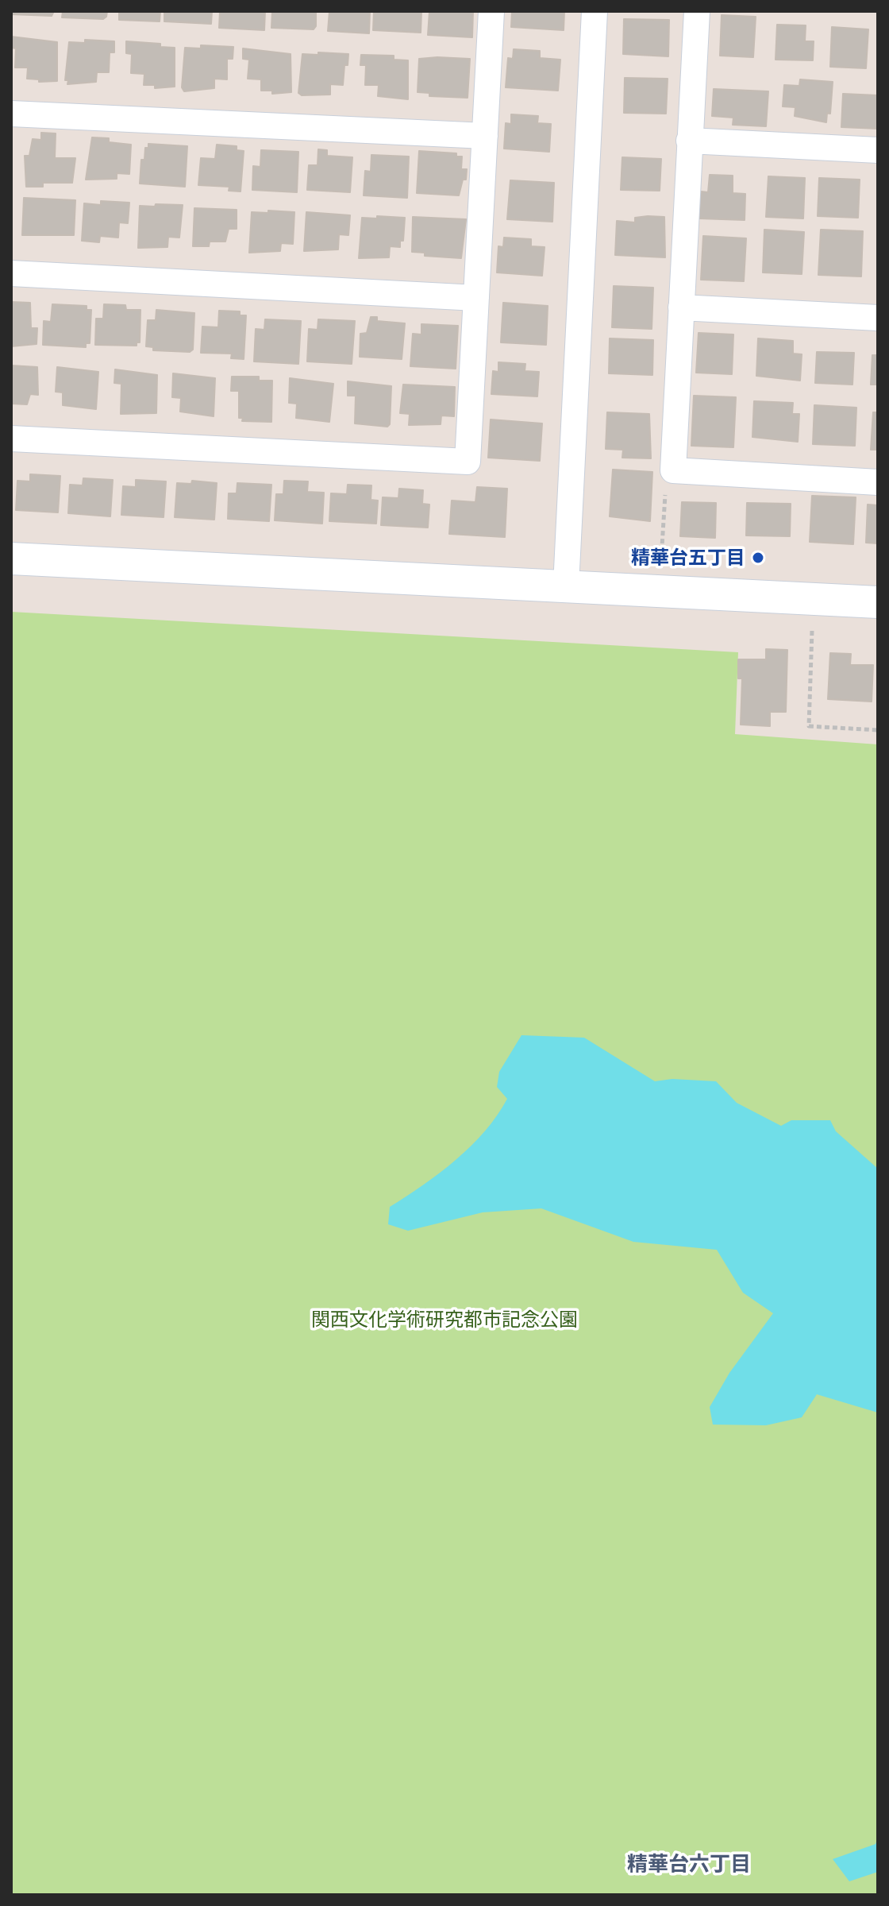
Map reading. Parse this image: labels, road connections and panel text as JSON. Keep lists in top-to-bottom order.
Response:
{
  "districts": ["精華台六丁目"],
  "parks": ["関西文化学術研究都市記念公園"],
  "places": ["精華台五丁目"]
}
